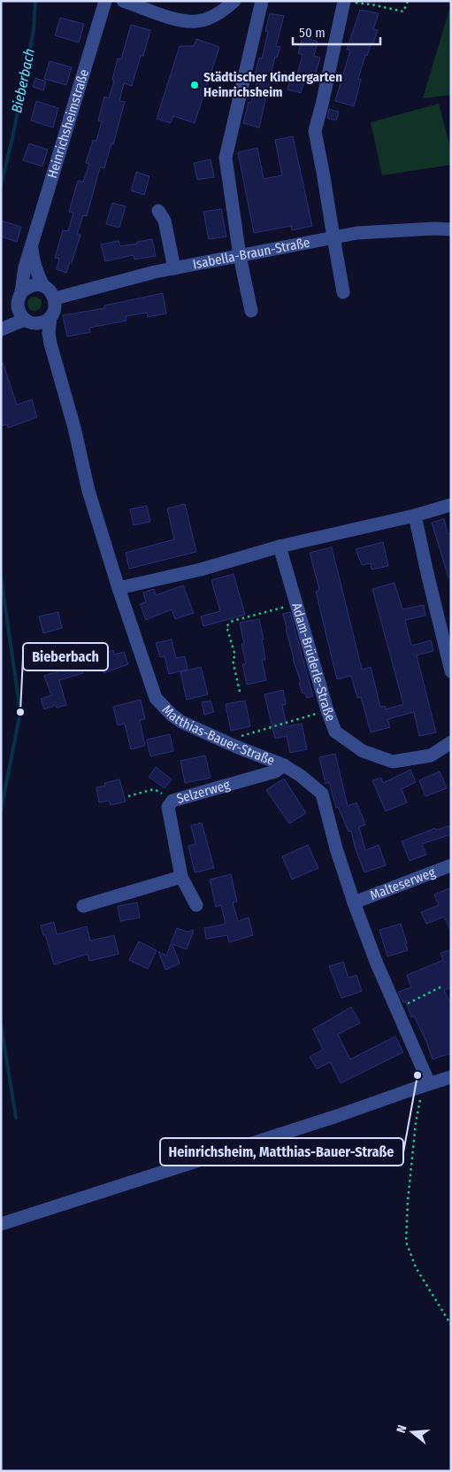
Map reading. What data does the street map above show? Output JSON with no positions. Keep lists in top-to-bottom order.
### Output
{
  "streets": {
    "street": [
      "Heinrichsheimstraße",
      "Isabella-Braun-Straße",
      "Adam-Brüderle-Straße",
      "Matthias-Bauer-Straße",
      "Selzerweg",
      "Malteserweg"
    ]
  },
  "crossings": [
    ["Heinrichsheimstraße", "Isabella-Braun-Straße"],
    ["Heinrichsheimstraße", "Matthias-Bauer-Straße"],
    ["Isabella-Braun-Straße", "Matthias-Bauer-Straße"],
    ["Matthias-Bauer-Straße", "Selzerweg"],
    ["Matthias-Bauer-Straße", "Malteserweg"]
  ],
  "water": ["Bieberbach"],
  "places": ["Städtischer Kindergarten Heinrichsheim", "Bieberbach", "Heinrichsheim, Matthias-Bauer-Straße"],
  "scale_bar": "50 m",
  "north": "left"
}
